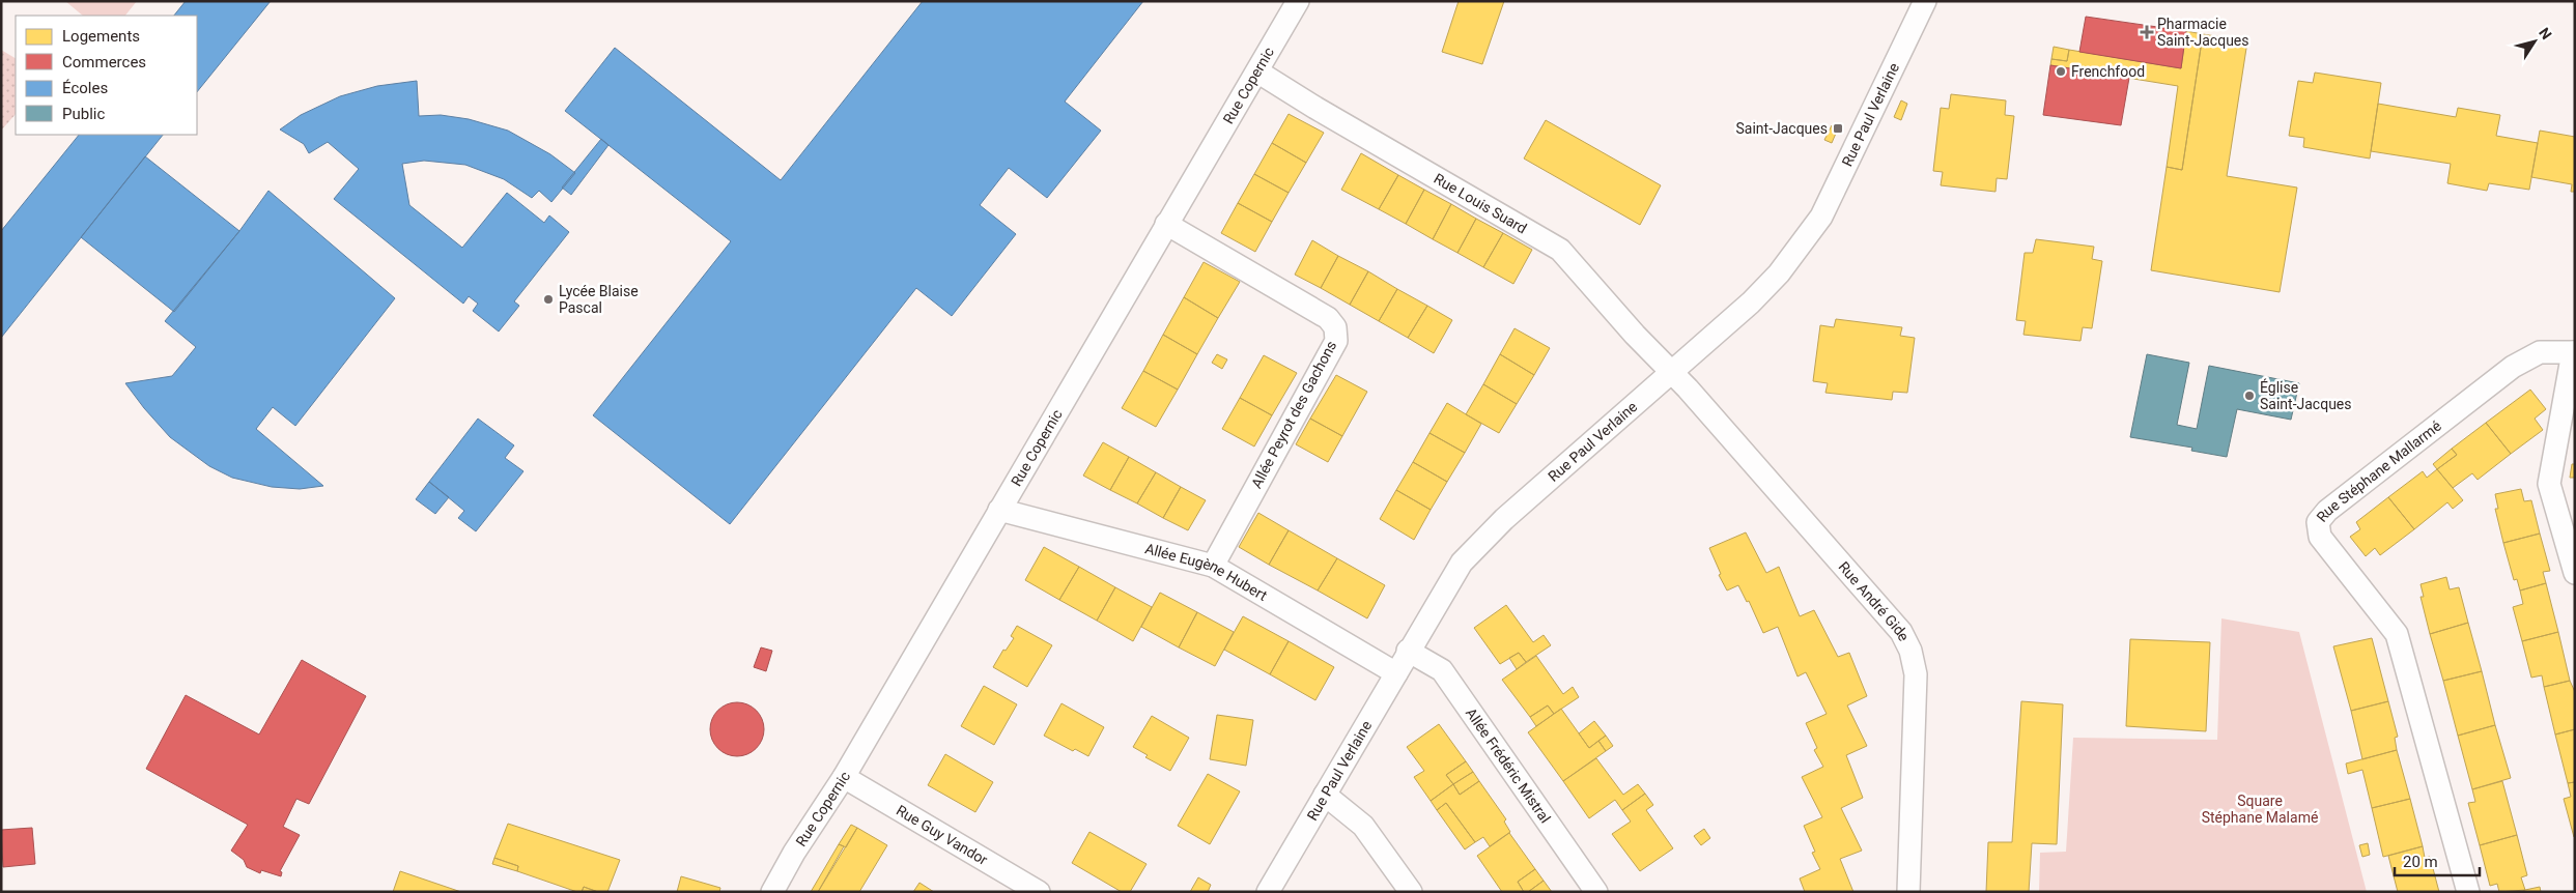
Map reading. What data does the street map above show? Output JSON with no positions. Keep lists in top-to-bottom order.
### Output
{
  "streets": {
    "street": [
      "Rue Copernic",
      "Rue Paul Verlaine",
      "Rue Louis Suard",
      "Allée Peyrot des Gachons",
      "Rue Stéphane Mallarmé",
      "Allée Eugène Hubert",
      "Rue André Gide",
      "Allée Frédéric Mistral",
      "Rue Guy Vandor"
    ]
  },
  "crossings": [
    ["Rue Copernic", "Rue Louis Suard"],
    ["Rue Copernic", "Allée Peyrot des Gachons"],
    ["Rue Copernic", "Allée Eugène Hubert"],
    ["Rue Copernic", "Rue Guy Vandor"],
    ["Rue Paul Verlaine", "Rue Louis Suard"],
    ["Rue Paul Verlaine", "Allée Eugène Hubert"],
    ["Rue Paul Verlaine", "Rue André Gide"],
    ["Rue Paul Verlaine", "Allée Frédéric Mistral"],
    ["Rue Louis Suard", "Rue André Gide"],
    ["Allée Peyrot des Gachons", "Allée Eugène Hubert"]
  ],
  "parks": ["Square Stéphane Malamé"],
  "places": {
    "health": ["Pharmacie Saint-Jacques"],
    "other": ["Frenchfood", "Lycée Blaise Pascal", "Église Saint-Jacques"],
    "transit": ["Saint-Jacques"]
  },
  "legend": [
    "Logements",
    "Commerces",
    "Écoles",
    "Public"
  ],
  "scale_bar": "20 m",
  "north": "top right"
}
